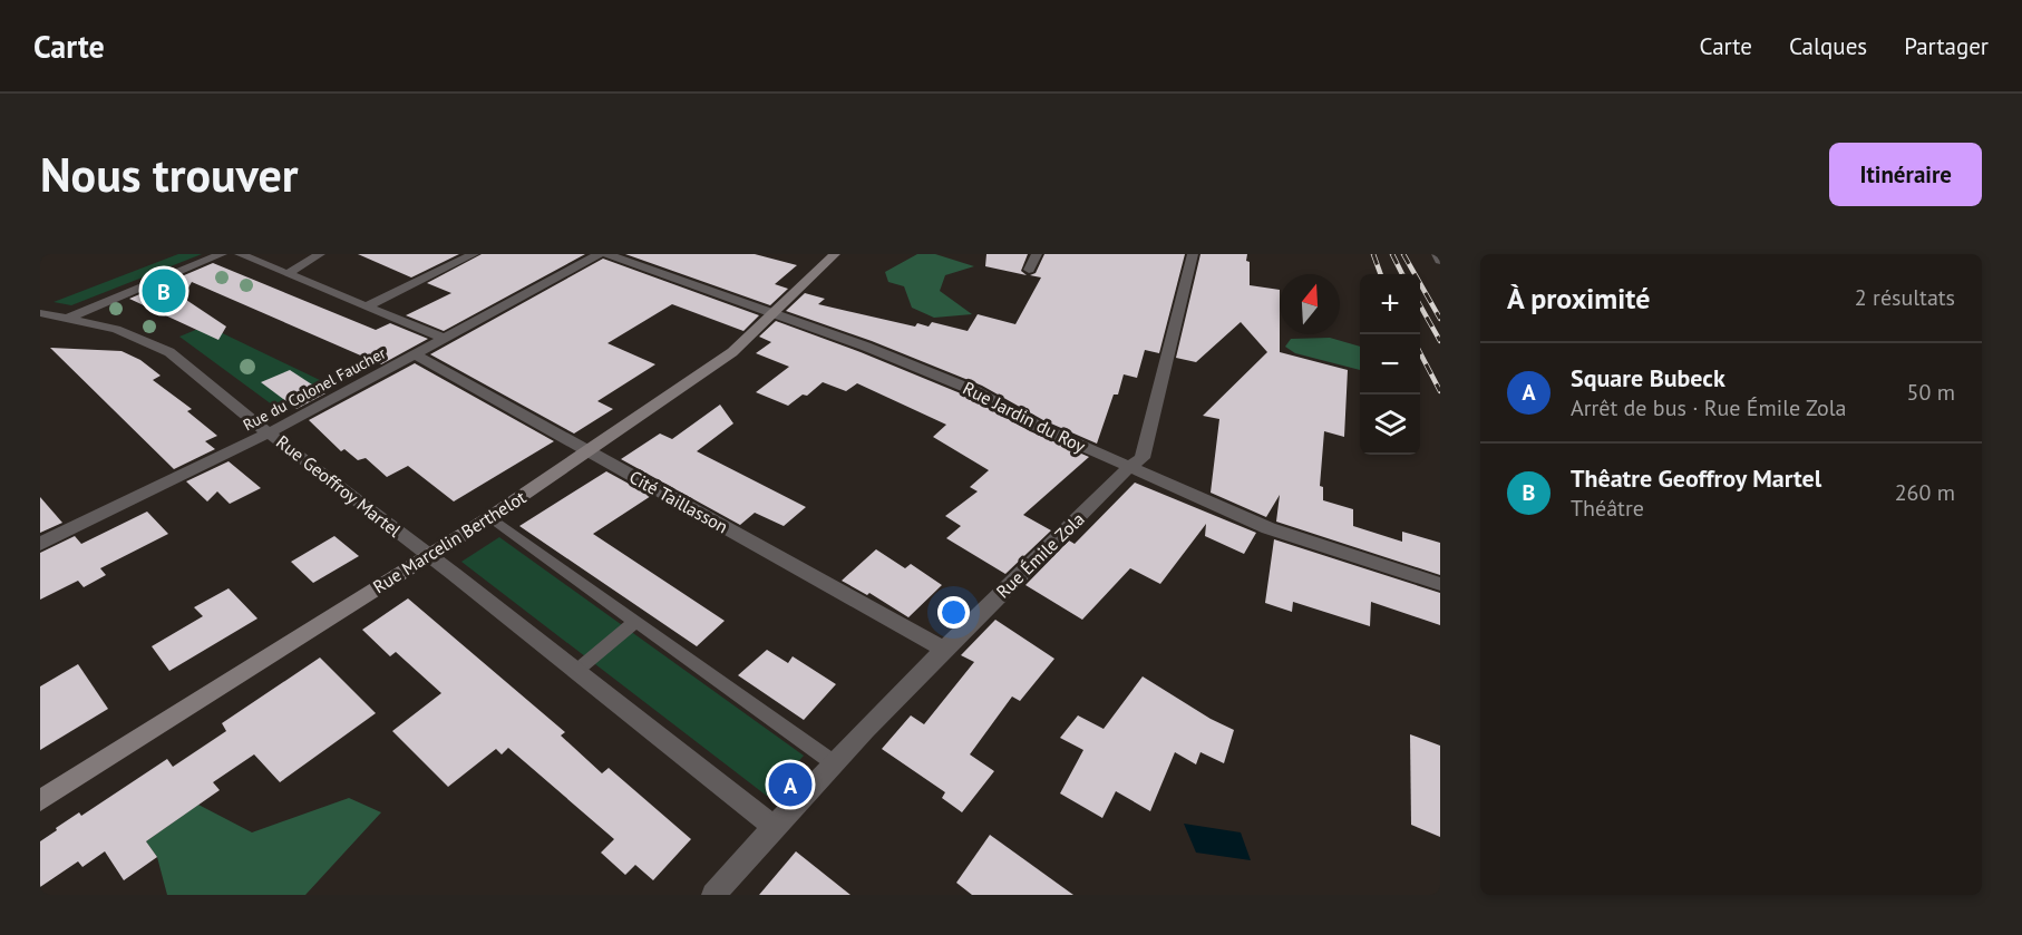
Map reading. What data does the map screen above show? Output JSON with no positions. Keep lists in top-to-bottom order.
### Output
{
  "streets": {
    "main road": ["Rue Marcelin Berthelot"],
    "street": [
      "Rue du Colonel Faucher",
      "Rue Jardin du Roy",
      "Rue Geoffroy Martel",
      "Cité Taillasson",
      "Rue Émile Zola"
    ]
  },
  "crossings": [
    ["Rue du Colonel Faucher", "Rue Geoffroy Martel"],
    ["Rue du Colonel Faucher", "Cité Taillasson"],
    ["Rue Jardin du Roy", "Rue Marcelin Berthelot"],
    ["Rue Jardin du Roy", "Rue Émile Zola"],
    ["Rue Geoffroy Martel", "Rue Marcelin Berthelot"],
    ["Rue Geoffroy Martel", "Rue Émile Zola"],
    ["Cité Taillasson", "Rue Marcelin Berthelot"],
    ["Cité Taillasson", "Rue Émile Zola"]
  ],
  "north": "top",
  "page": {
    "header": "Carte",
    "nav": ["Carte", "Calques", "Partager"],
    "buttons": "Itinéraire",
    "title": "Nous trouver",
    "heading": ["À proximité", "2 résultats"],
    "pins": ["B", "A"],
    "map_buttons": ["+", "−"],
    "list": [
      {
        "mark": "A",
        "name": "Square Bubeck",
        "note": "Arrêt de bus · Rue Émile Zola",
        "value": "50 m"
      },
      {
        "mark": "B",
        "name": "Thêatre Geoffroy Martel",
        "note": "Théâtre",
        "value": "260 m"
      }
    ]
  }
}
